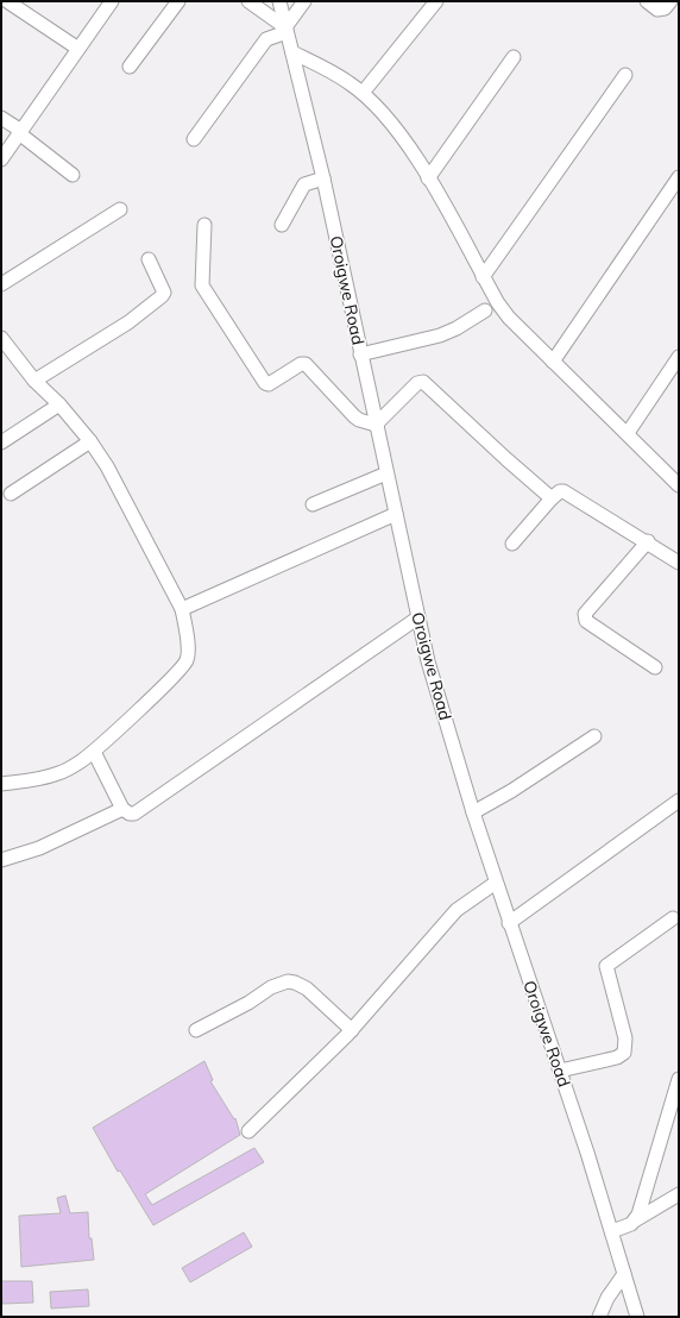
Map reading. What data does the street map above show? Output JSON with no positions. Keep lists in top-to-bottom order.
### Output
{
  "streets": {
    "street": ["Oroigwe Road"]
  }
}
